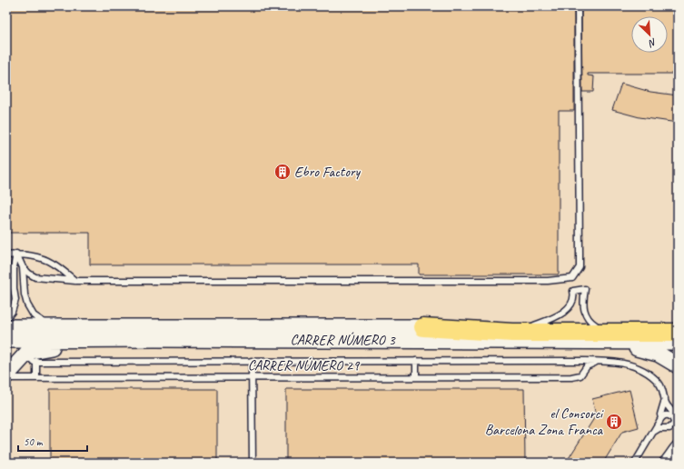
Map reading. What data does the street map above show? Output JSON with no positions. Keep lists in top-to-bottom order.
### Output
{
  "streets": {
    "main road": ["CARRER NÚMERO 3"],
    "lane": ["CARRER NÚMERO 29"]
  },
  "places": {
    "building": ["Ebro Factory", "el Consorci Barcelona Zona Franca"]
  },
  "scale_bar": "50 m",
  "north": "bottom right"
}
